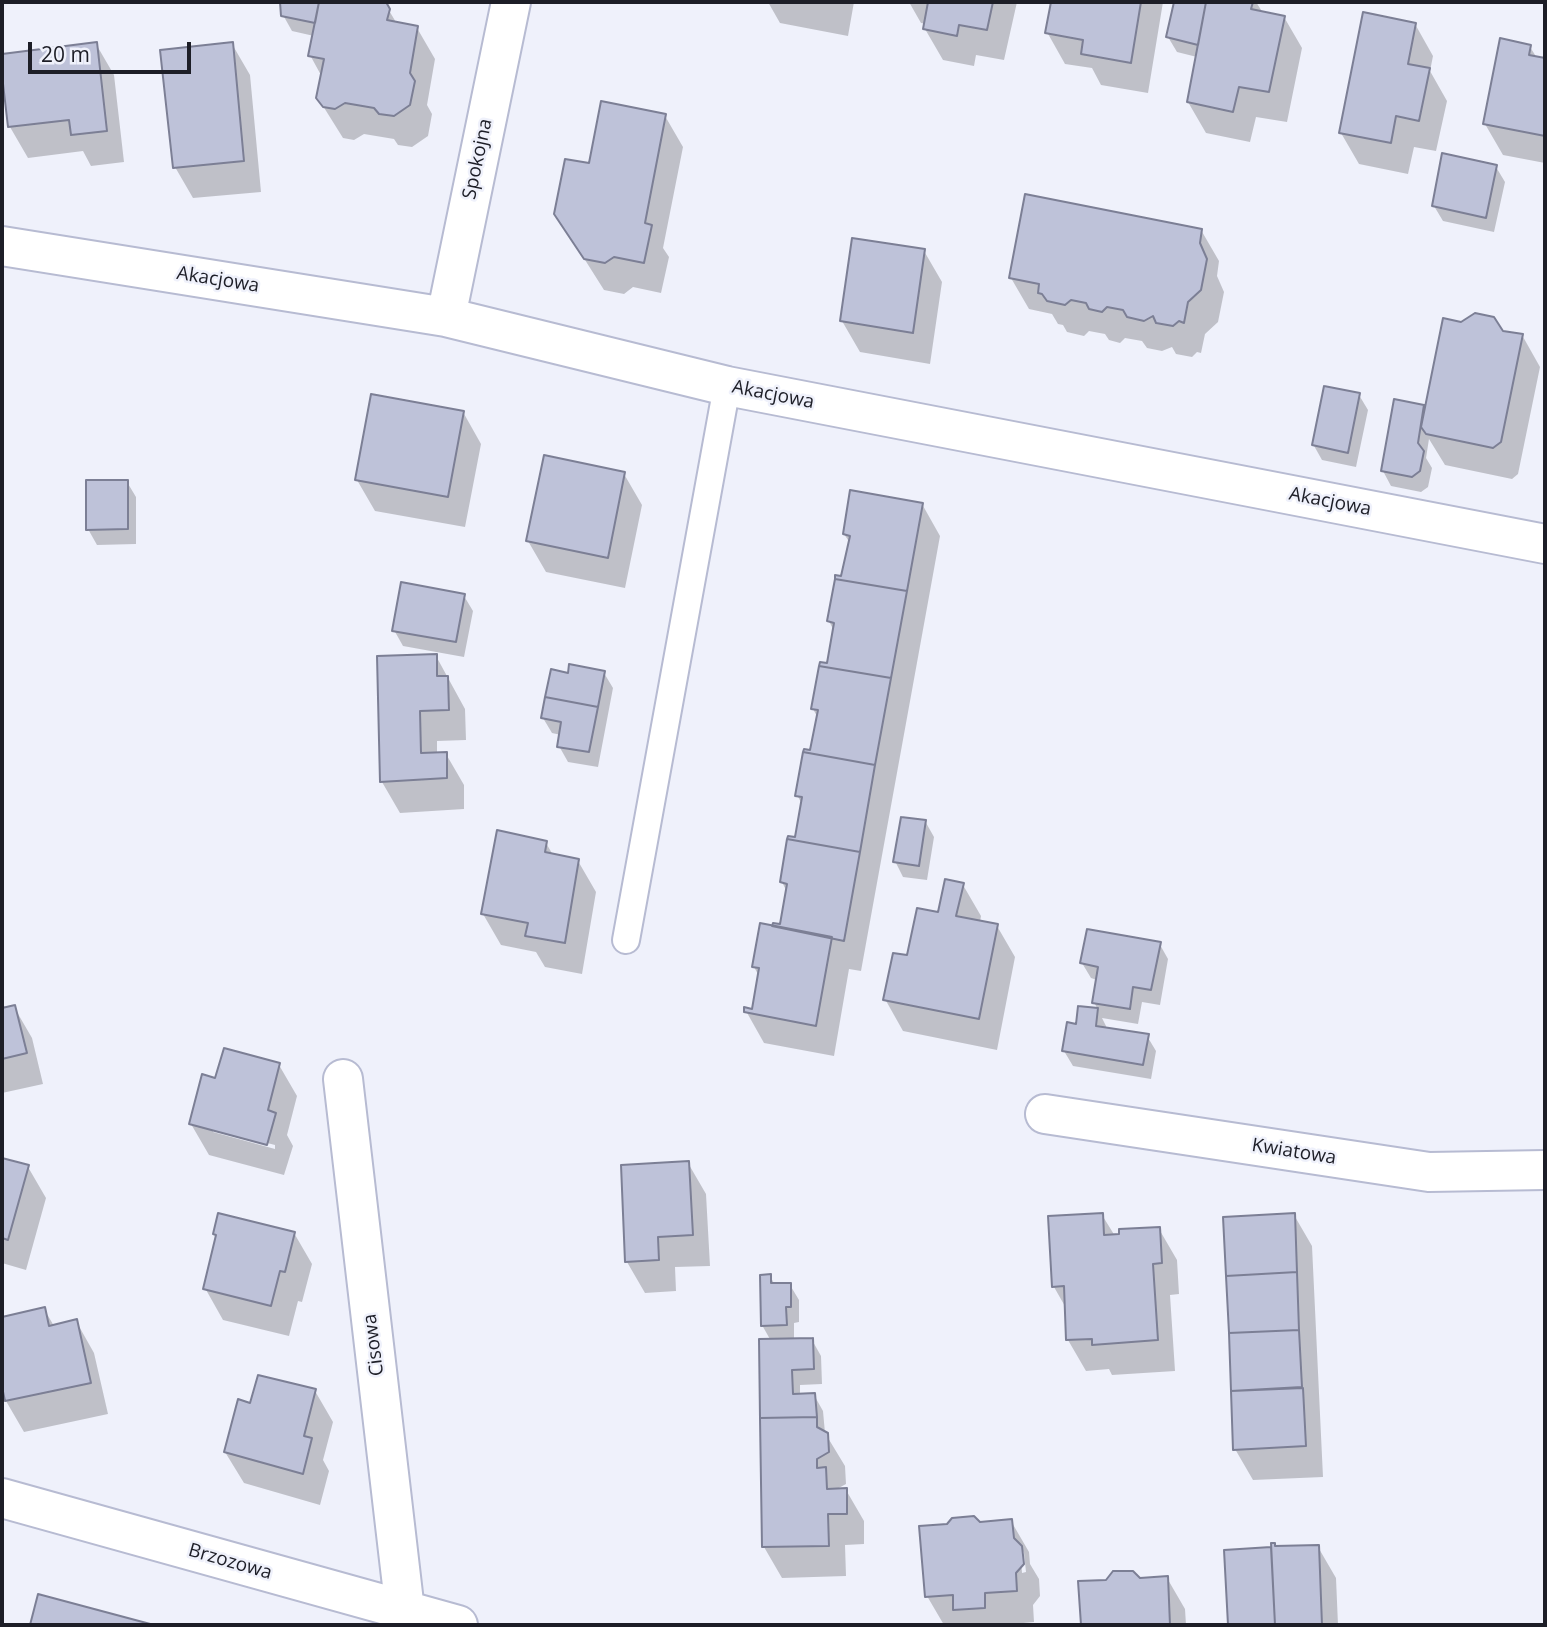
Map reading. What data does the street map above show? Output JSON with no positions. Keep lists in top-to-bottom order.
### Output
{
  "streets": {
    "street": [
      "Spokojna",
      "Akacjowa",
      "Kwiatowa",
      "Cisowa",
      "Brzozowa"
    ]
  },
  "crossings": [
    ["Spokojna", "Akacjowa"],
    ["Cisowa", "Brzozowa"]
  ],
  "scale_bar": "20 m"
}
